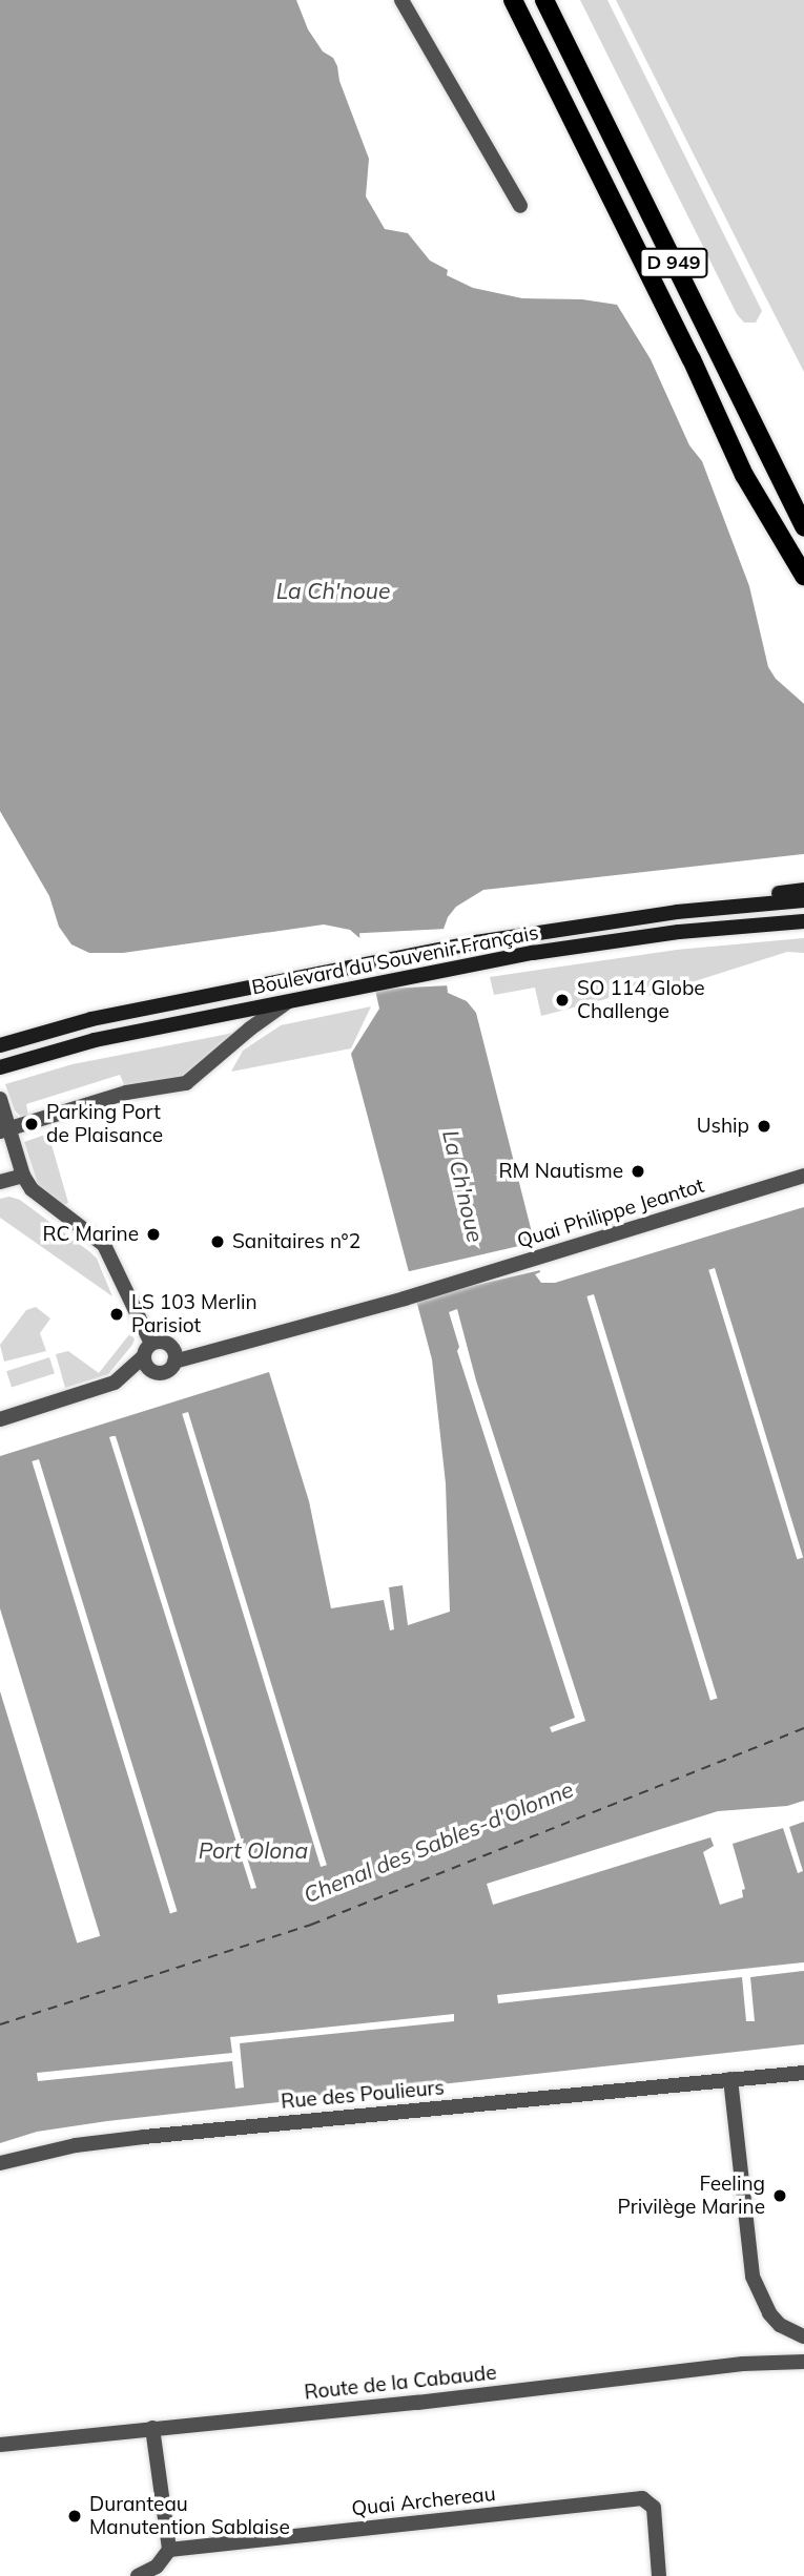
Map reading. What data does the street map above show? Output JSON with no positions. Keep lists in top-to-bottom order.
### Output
{
  "streets": {
    "main road": ["D 949", "Boulevard du Souvenir Français"],
    "street": [
      "Quai Philippe Jeantot",
      "Rue des Poulieurs",
      "Route de la Cabaude",
      "Quai Archereau"
    ]
  },
  "water": ["La Ch'noue", "Chenal des Sables-d'Olonne", "Port Olona"],
  "places": [
    "SO 114 Globe Challenge",
    "Parking Port de Plaisance",
    "Uship",
    "RM Nautisme",
    "RC Marine",
    "Sanitaires n°2",
    "LS 103 Merlin Parisiot",
    "Feeling Privilège Marine",
    "Duranteau Manutention Sablaise"
  ]
}
